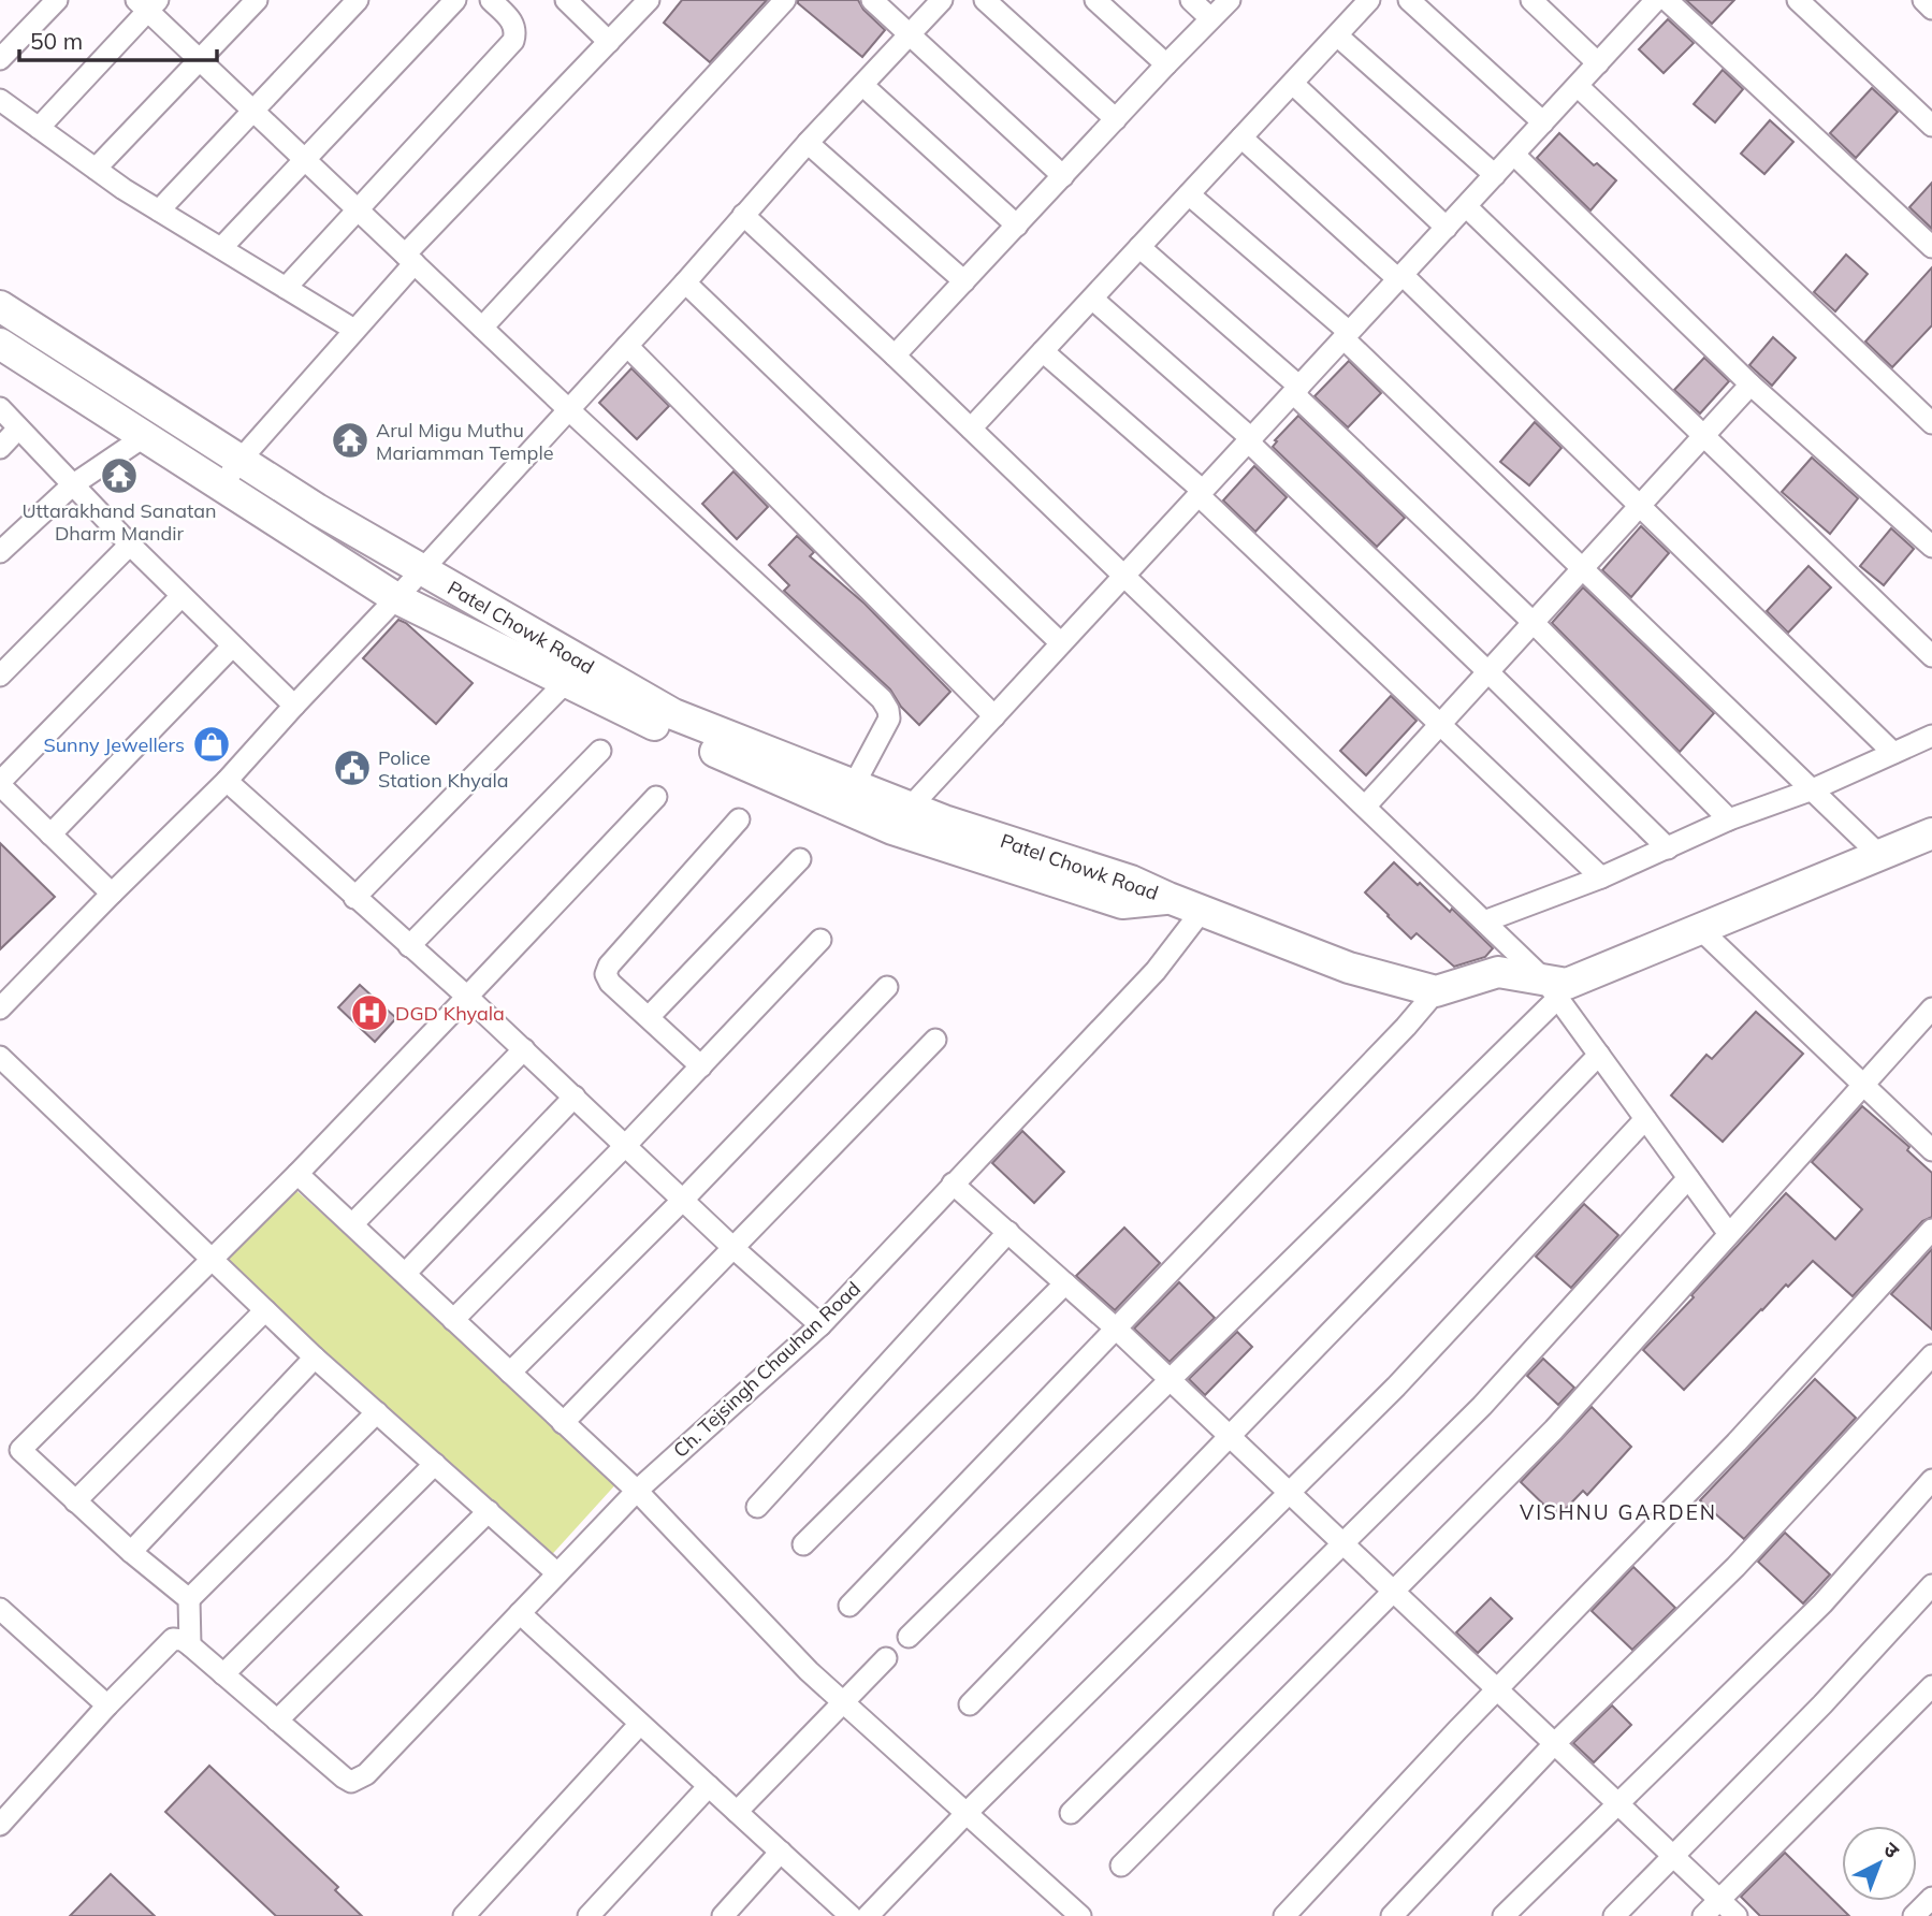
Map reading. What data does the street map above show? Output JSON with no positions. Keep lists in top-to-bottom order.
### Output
{
  "streets": {
    "street": ["Patel Chowk Road", "Ch. Tejsingh Chauhan Road"]
  },
  "districts": ["VISHNU GARDEN"],
  "places": {
    "temple": ["Arul Migu Muthu Mariamman Temple", "Uttarakhand Sanatan Dharm Mandir"],
    "shop": ["Sunny Jewellers"],
    "public building": ["Police Station Khyala"],
    "hospital": ["DGD Khyala"]
  },
  "scale_bar": "50 m",
  "north": "top right"
}
